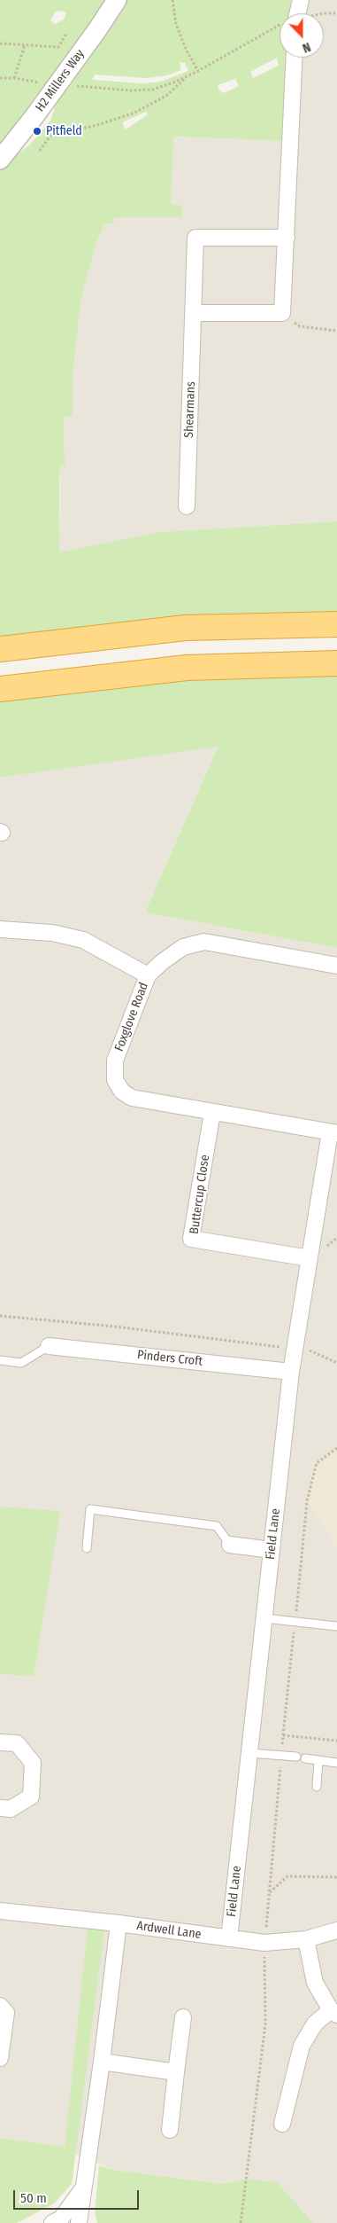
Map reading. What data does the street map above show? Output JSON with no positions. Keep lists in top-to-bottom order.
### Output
{
  "streets": {
    "street": [
      "H2 Millers Way",
      "Shearmans",
      "Foxglove Road",
      "Buttercup Close",
      "Pinders Croft",
      "Field Lane",
      "Ardwell Lane"
    ]
  },
  "crossings": [
    ["Foxglove Road", "Buttercup Close"],
    ["Foxglove Road", "Field Lane"],
    ["Buttercup Close", "Field Lane"],
    ["Pinders Croft", "Field Lane"],
    ["Field Lane", "Ardwell Lane"]
  ],
  "places": ["Pitfield"],
  "scale_bar": "50 m",
  "north": "bottom"
}
